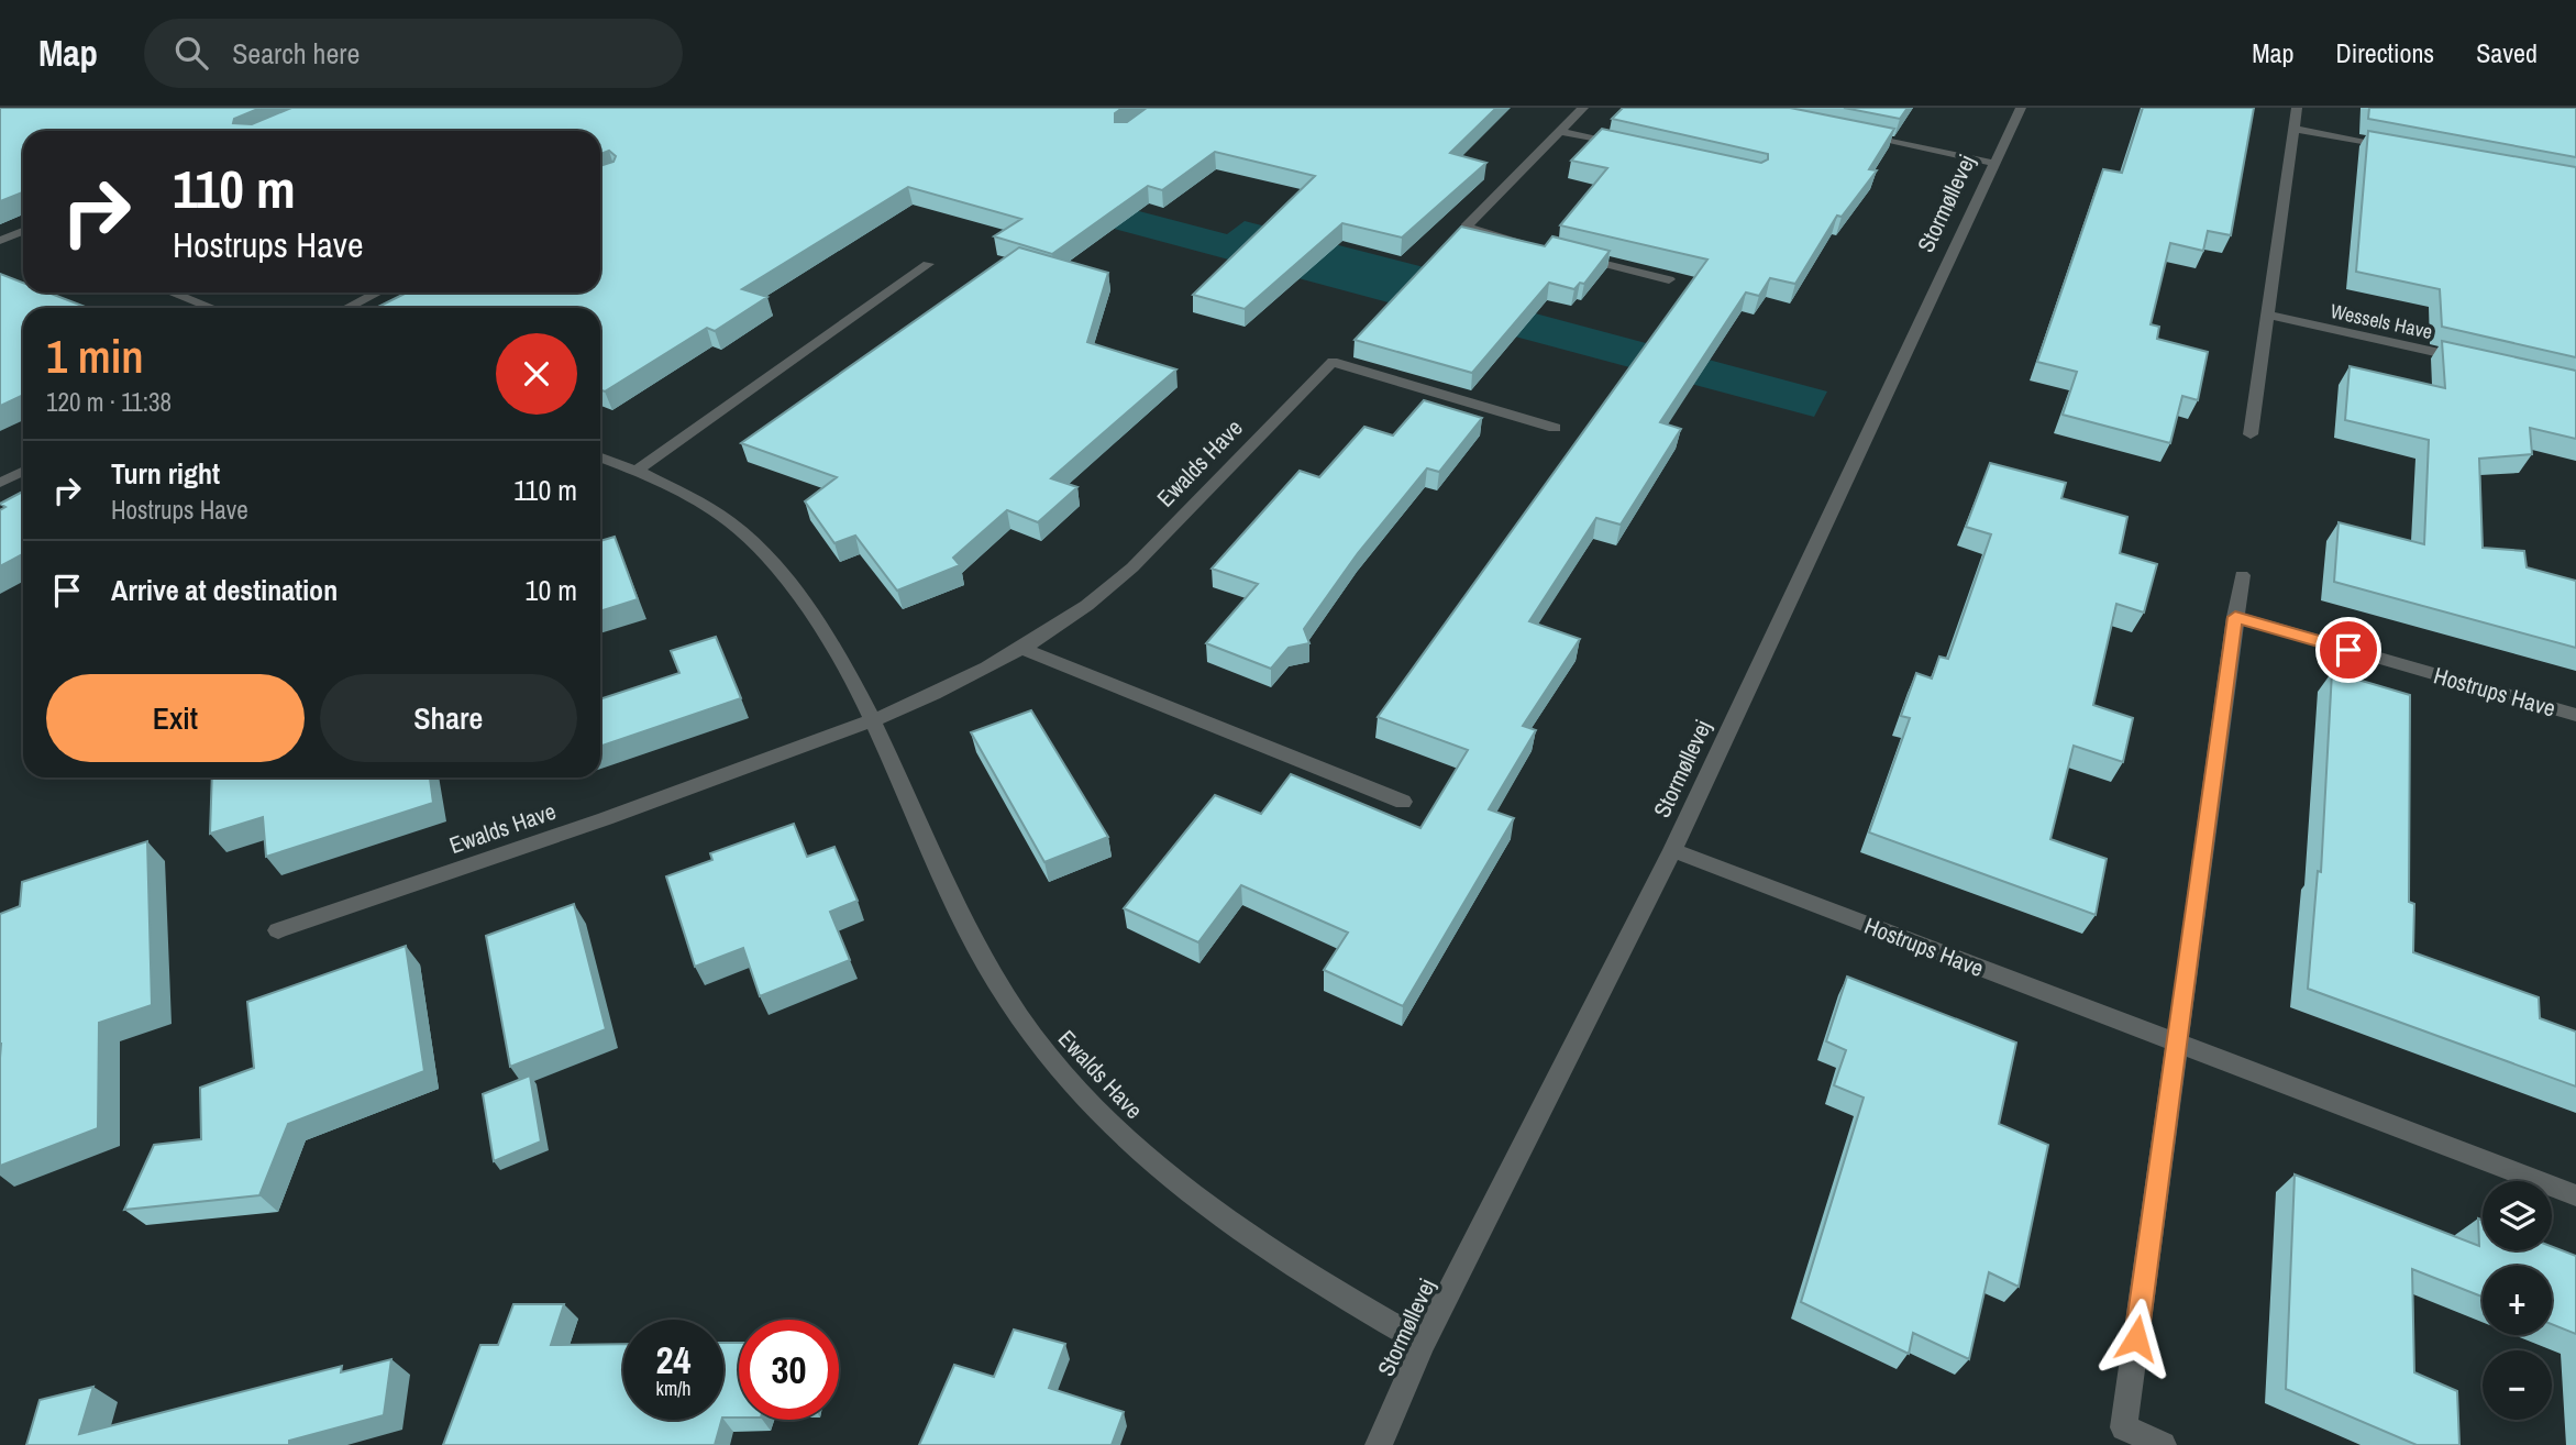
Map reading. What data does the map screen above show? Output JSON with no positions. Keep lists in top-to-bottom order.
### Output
{
  "streets": {
    "street": [
      "Stormøllevej",
      "Wessels Have",
      "Ewalds Have",
      "Hostrups Have"
    ]
  },
  "crossings": [
    ["Stormøllevej", "Ewalds Have"],
    ["Stormøllevej", "Hostrups Have"]
  ],
  "page": {
    "header": "Map",
    "search": "Search here",
    "nav": ["Map", "Directions", "Saved"],
    "turn": ["110 m", "Hostrups Have"],
    "heading": ["1 min", "120 m · 11:38"],
    "list": [
      {
        "name": "Turn right",
        "note": "Hostrups Have",
        "value": "110 m"
      },
      {
        "name": "Arrive at destination",
        "value": "10 m"
      }
    ],
    "buttons": ["Exit", "Share"],
    "map_buttons": ["+", "−"],
    "speed": "24 km/h",
    "limit": "30"
  }
}
